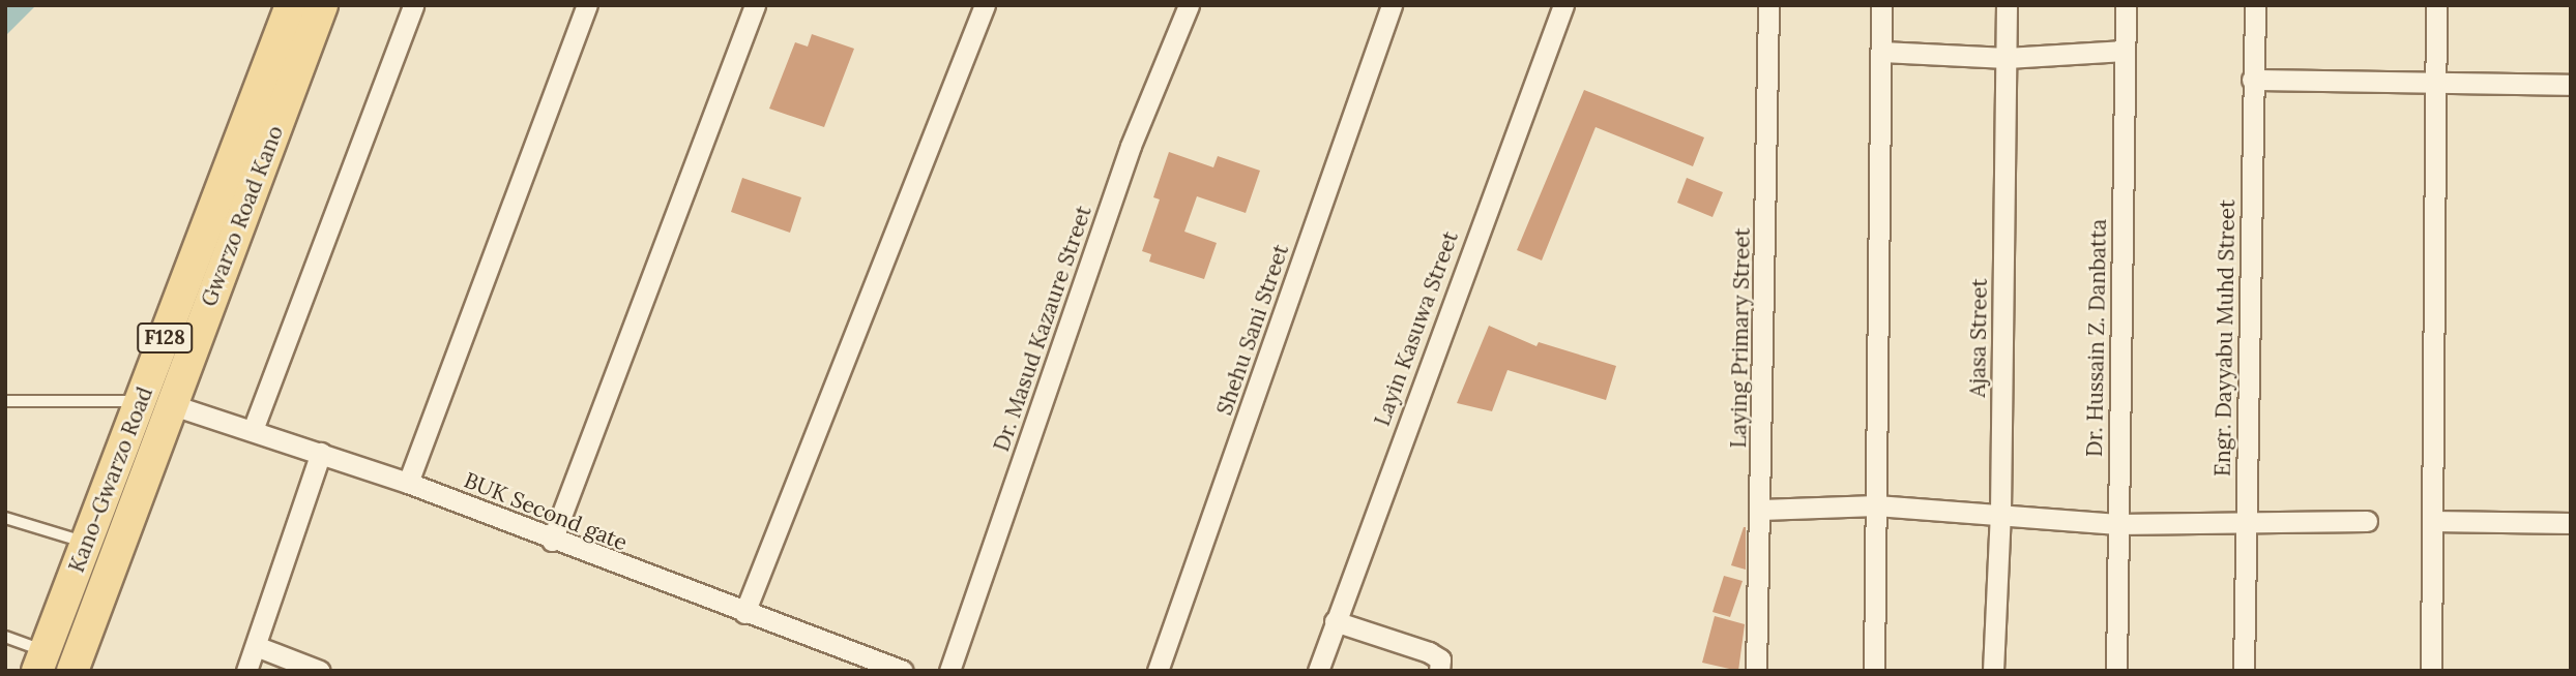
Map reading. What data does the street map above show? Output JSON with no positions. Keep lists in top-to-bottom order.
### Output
{
  "streets": {
    "main road": ["Gwarzo Road Kano", "F128", "Kano-Gwarzo Road"],
    "street": [
      "Dr. Masud Kazaure Street",
      "Layin Kasuwa Street",
      "Shehu Sani Street",
      "Laying Primary Street",
      "Ajasa Street",
      "Dr. Hussain Z. Danbatta",
      "Engr. Dayyabu Muhd Street",
      "BUK Second gate"
    ]
  },
  "crossings": [
    ["Gwarzo Road Kano", "Kano-Gwarzo Road"],
    ["Gwarzo Road Kano", "BUK Second gate"],
    ["Kano-Gwarzo Road", "BUK Second gate"]
  ]
}
